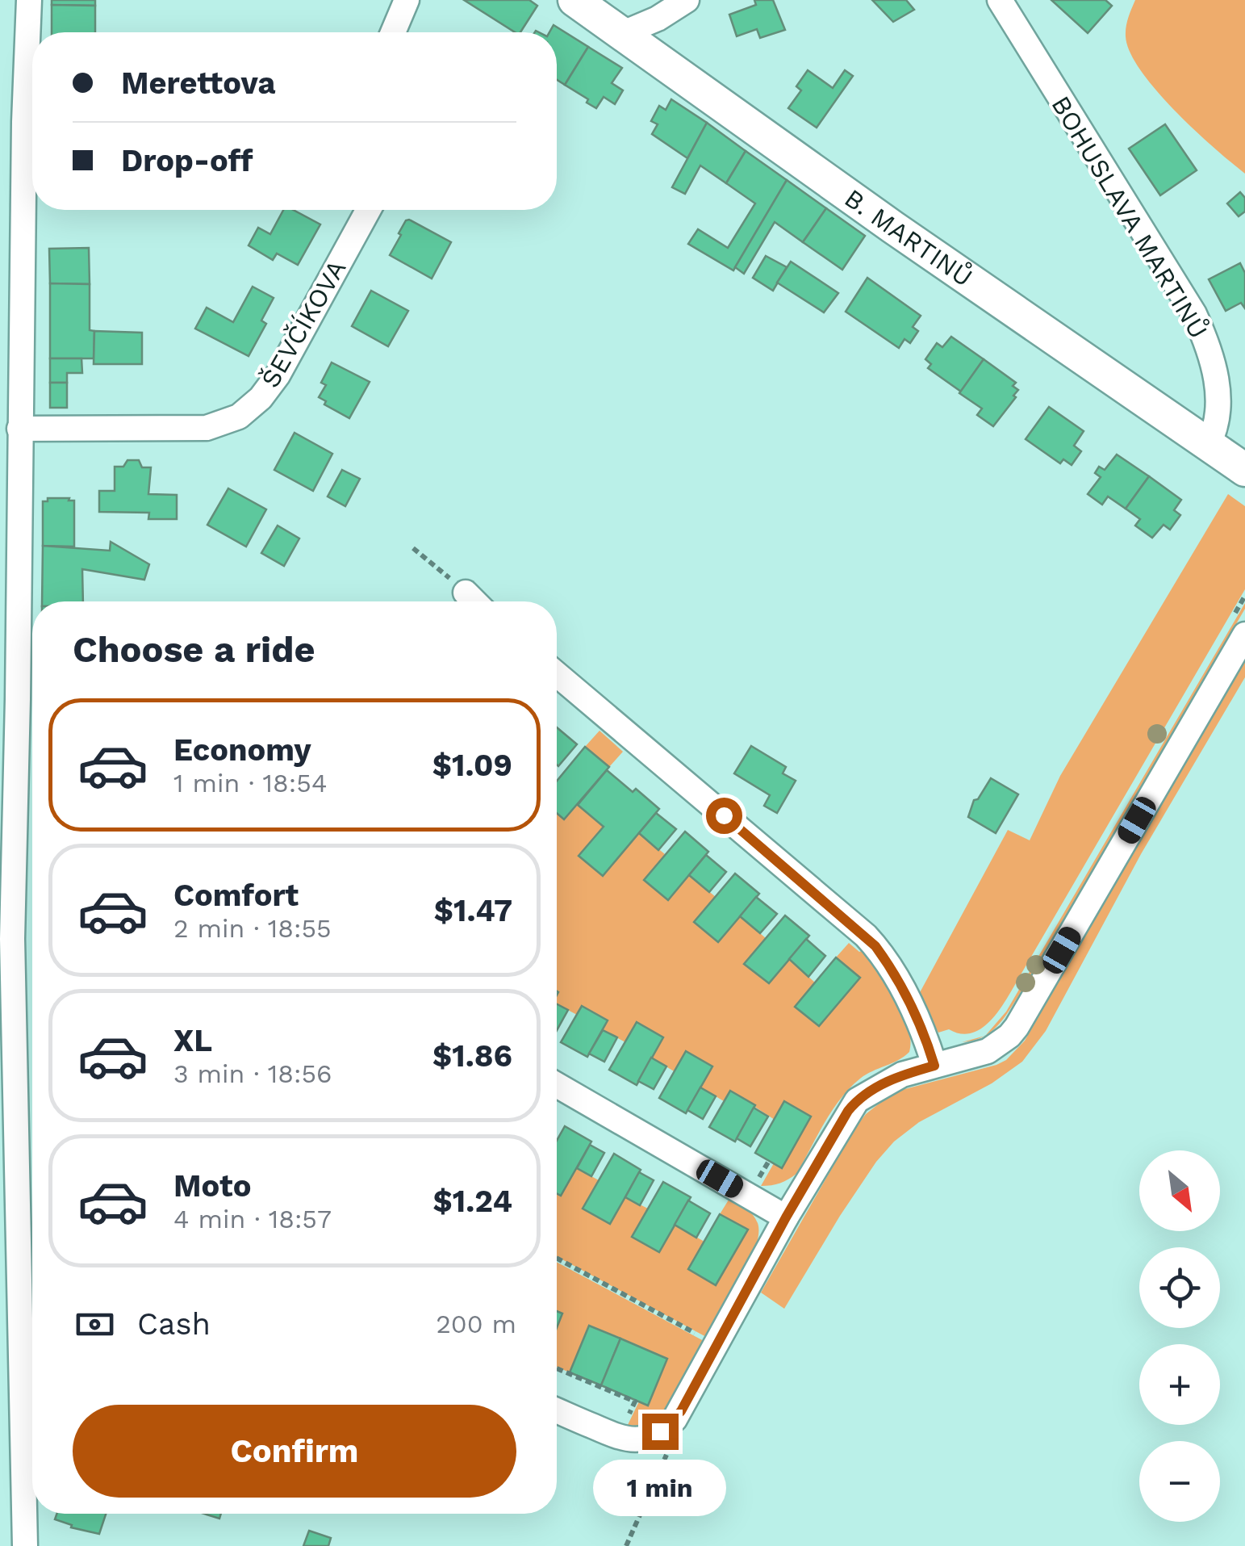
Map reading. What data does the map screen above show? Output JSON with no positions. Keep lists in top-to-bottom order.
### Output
{
  "streets": {
    "street": ["BOHUSLAVA MARTINŮ", "B. MARTINŮ", "ŠEVČÍKOVA"]
  },
  "crossings": [
    ["BOHUSLAVA MARTINŮ", "B. MARTINŮ"]
  ],
  "north": "bottom right",
  "page": {
    "banner": ["Merettova", "Drop-off"],
    "heading": "Choose a ride",
    "list": [
      {
        "name": "Economy",
        "note": "1 min · 18:54",
        "value": "$1.09"
      },
      {
        "name": "Comfort",
        "note": "2 min · 18:55",
        "value": "$1.47"
      },
      {
        "name": "XL",
        "note": "3 min · 18:56",
        "value": "$1.86"
      },
      {
        "name": "Moto",
        "note": "4 min · 18:57",
        "value": "$1.24"
      }
    ],
    "map_buttons": ["+", "−"],
    "pay": ["Cash", "200 m"],
    "buttons": "Confirm",
    "bubble": "1 min"
  }
}
